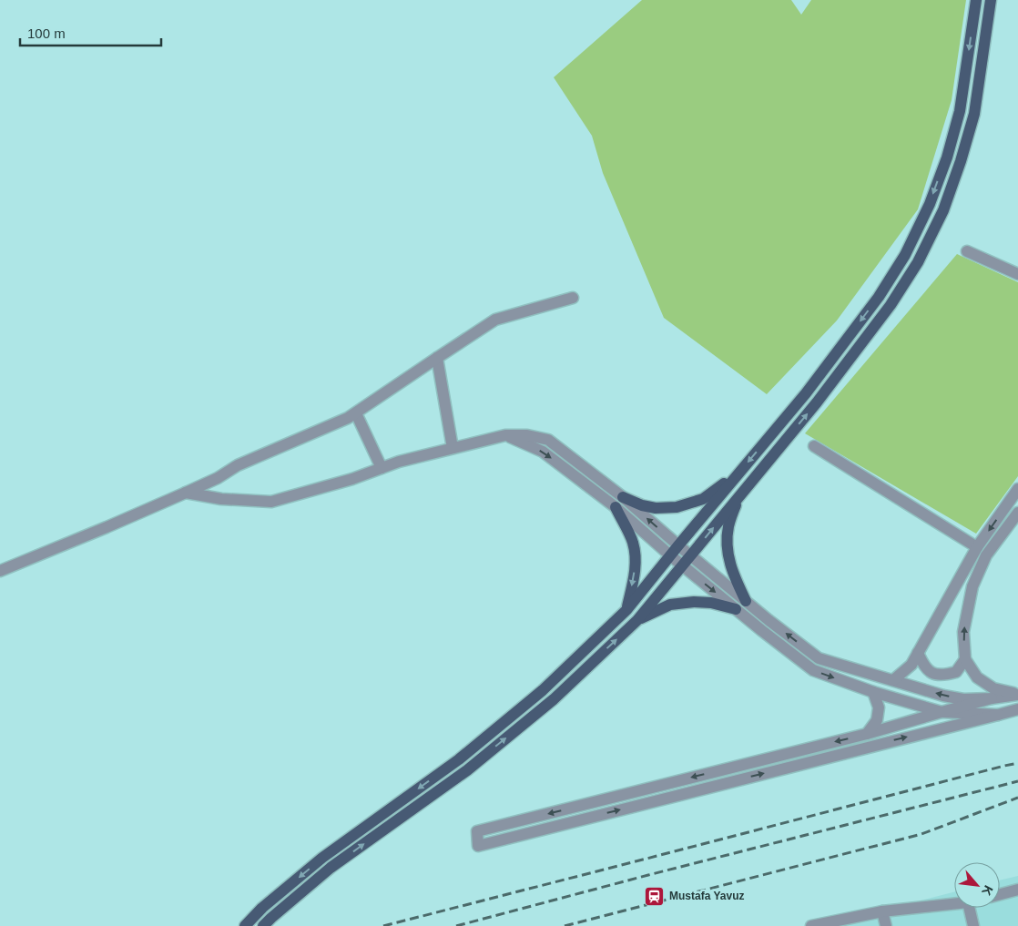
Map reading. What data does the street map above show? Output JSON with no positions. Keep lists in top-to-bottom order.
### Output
{
  "places": {
    "station": ["Mustafa Yavuz"]
  },
  "scale_bar": "100 m",
  "north": "bottom right"
}
